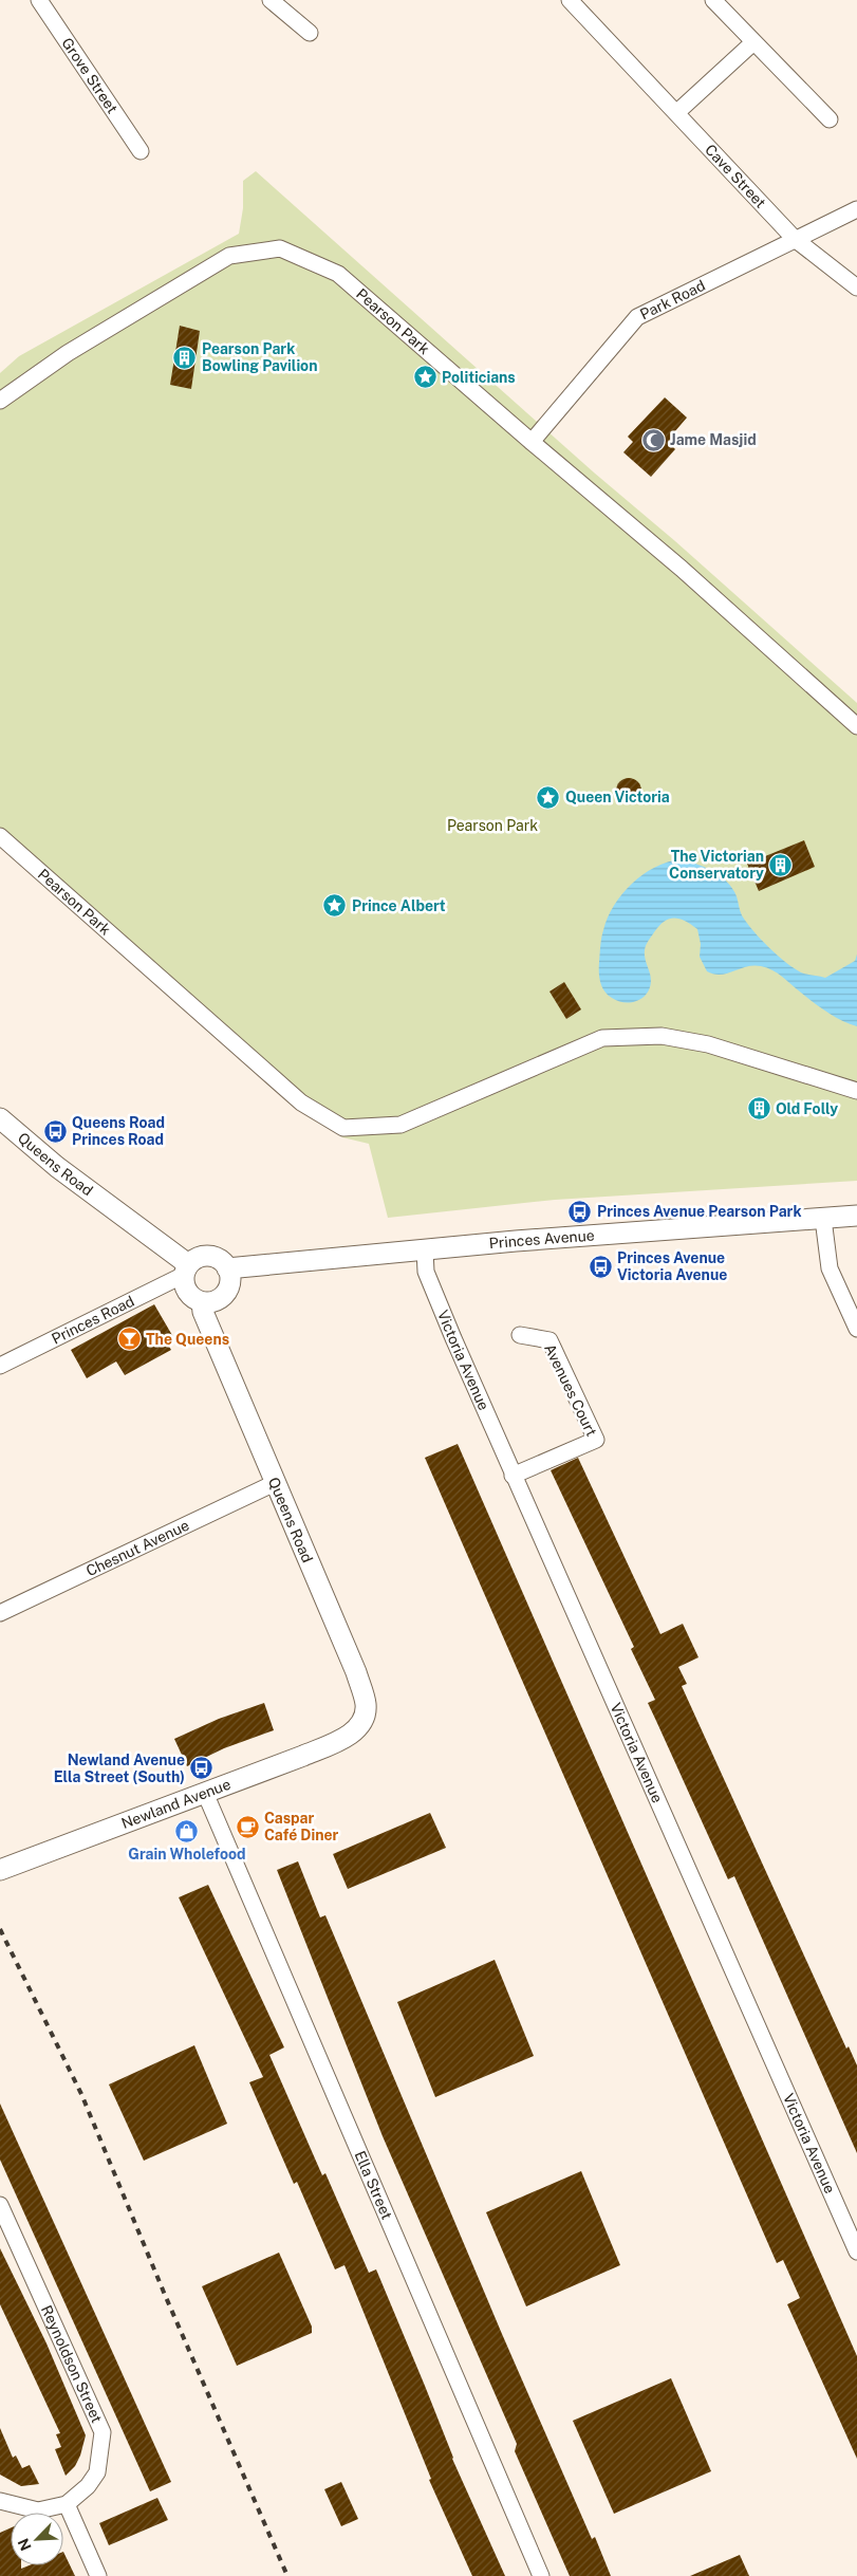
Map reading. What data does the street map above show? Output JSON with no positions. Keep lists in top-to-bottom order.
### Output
{
  "streets": {
    "street": [
      "Grove Street",
      "Cave Street",
      "Park Road",
      "Pearson Park",
      "Queens Road",
      "Princes Avenue",
      "Princes Road",
      "Victoria Avenue",
      "Avenues Court",
      "Chesnut Avenue",
      "Newland Avenue",
      "Ella Street",
      "Reynoldson Street"
    ]
  },
  "crossings": [
    ["Cave Street", "Park Road"],
    ["Park Road", "Pearson Park"],
    ["Queens Road", "Princes Avenue"],
    ["Queens Road", "Princes Road"],
    ["Queens Road", "Chesnut Avenue"],
    ["Queens Road", "Newland Avenue"],
    ["Princes Avenue", "Princes Road"],
    ["Princes Avenue", "Victoria Avenue"],
    ["Victoria Avenue", "Avenues Court"],
    ["Newland Avenue", "Ella Street"]
  ],
  "parks": ["Pearson Park"],
  "places": {
    "building": ["Pearson Park Bowling Pavilion", "The Victorian Conservatory", "Old Folly"],
    "place": ["Politicians", "Queen Victoria", "Prince Albert"],
    "mosque": ["Jame Masjid"],
    "bus stop": [
      "Queens Road Princes Road",
      "Princes Avenue Pearson Park",
      "Princes Avenue Victoria Avenue",
      "Newland Avenue Ella Street (South)"
    ],
    "bar": ["The Queens"],
    "cafe": ["Caspar Café Diner"],
    "shop": ["Grain Wholefood"]
  },
  "north": "bottom left"
}
